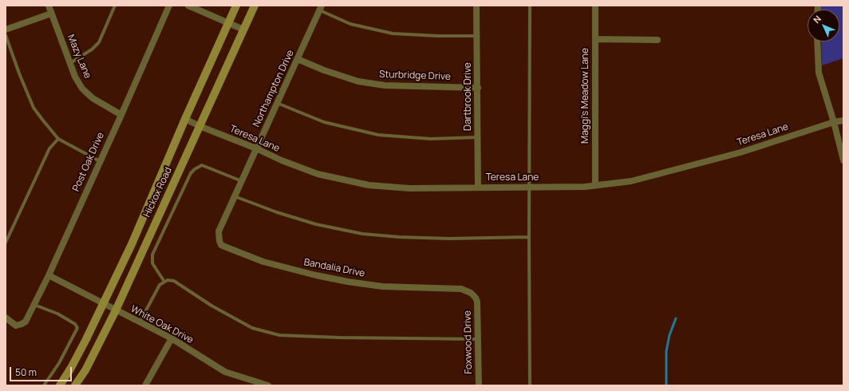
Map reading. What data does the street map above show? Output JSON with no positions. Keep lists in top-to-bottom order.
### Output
{
  "streets": {
    "street": [
      "Mazy Lane",
      "Sturbridge Drive",
      "Northampton Drive",
      "Maggi's Meadow Lane",
      "Dartbrook Drive",
      "Teresa Lane",
      "Post Oak Drive",
      "Hickox Road",
      "Bandalia Drive",
      "White Oak Drive",
      "Foxwood Drive"
    ]
  },
  "crossings": [
    ["Mazy Lane", "Post Oak Drive"],
    ["Sturbridge Drive", "Northampton Drive"],
    ["Sturbridge Drive", "Dartbrook Drive"],
    ["Northampton Drive", "Teresa Lane"],
    ["Northampton Drive", "Bandalia Drive"],
    ["Maggi's Meadow Lane", "Teresa Lane"],
    ["Dartbrook Drive", "Teresa Lane"],
    ["Teresa Lane", "Hickox Road"],
    ["Post Oak Drive", "White Oak Drive"],
    ["Hickox Road", "White Oak Drive"],
    ["Bandalia Drive", "Foxwood Drive"]
  ],
  "scale_bar": "50 m",
  "north": "top left"
}
